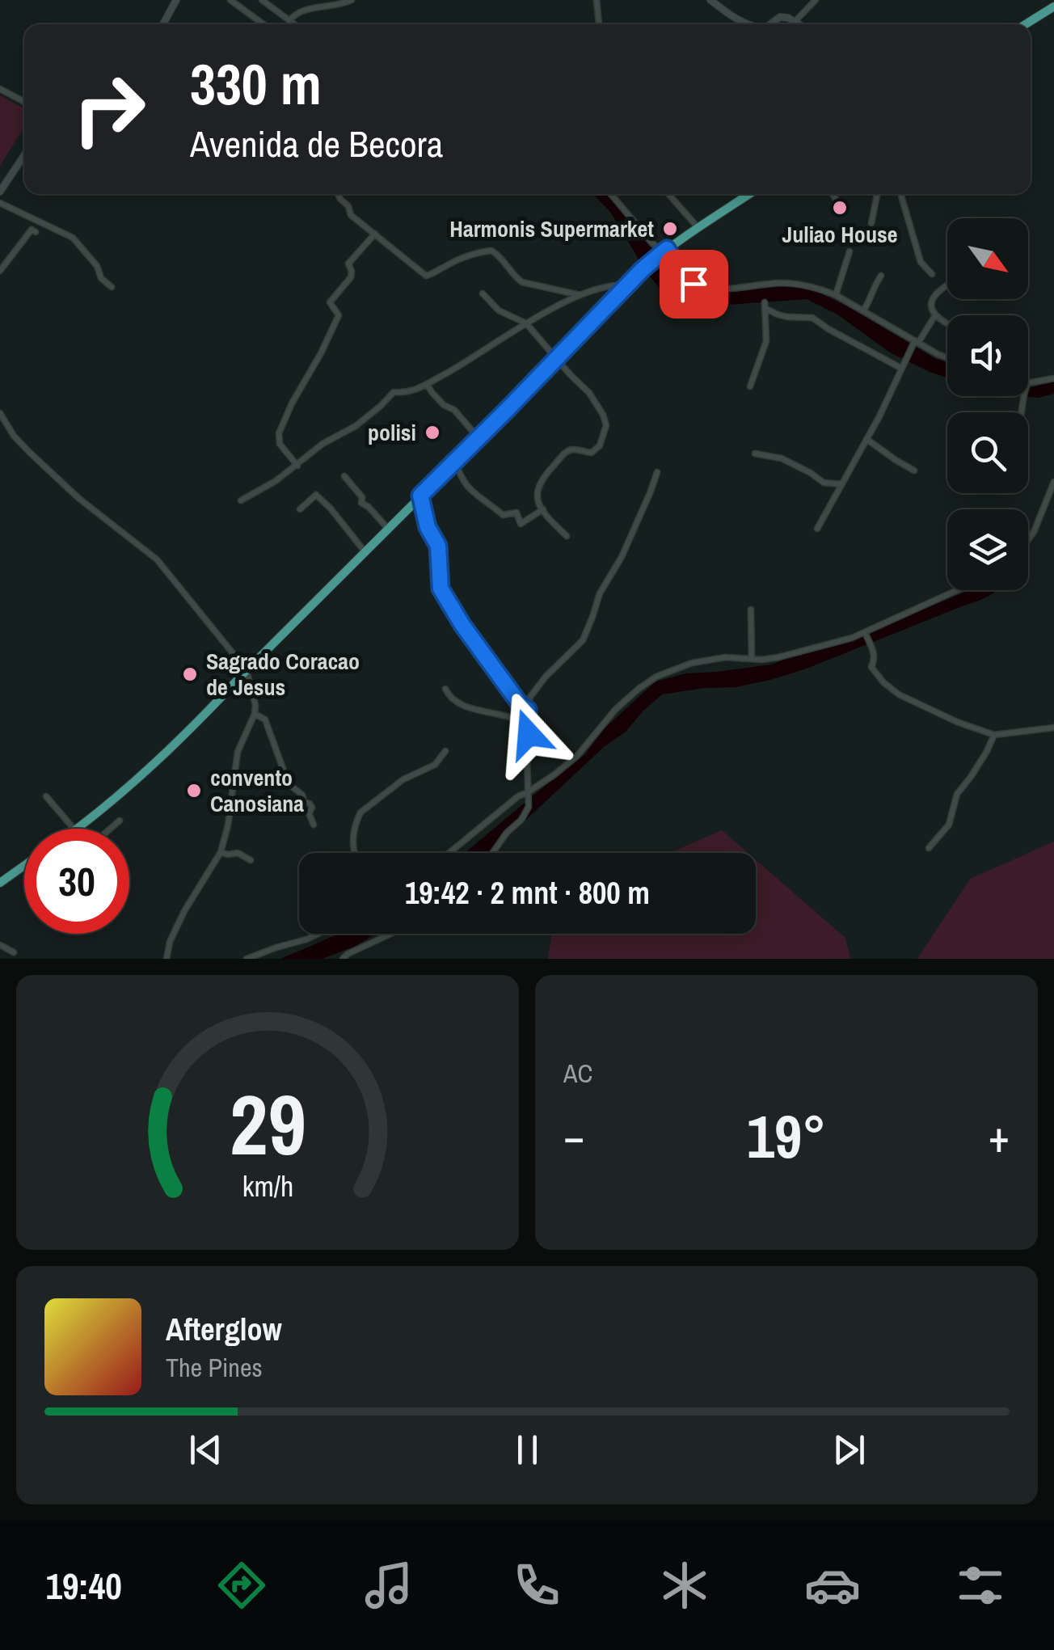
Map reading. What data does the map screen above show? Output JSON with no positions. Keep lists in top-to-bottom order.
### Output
{
  "places": [
    "Juliao House",
    "Harmonis Supermarket",
    "polisi",
    "Sagrado Coracao de Jesus",
    "convento Canosiana"
  ],
  "north": "bottom right",
  "page": {
    "turn": ["330 m", "Avenida de Becora"],
    "limit": "30",
    "trip": "19:42 · 2 mnt · 800 m",
    "tile": "AC",
    "heat": ["−", "19°", "+"],
    "song": ["Afterglow", "The Pines"],
    "tabs": "19:40",
    "gauge": ["29", "km/h"]
  }
}
